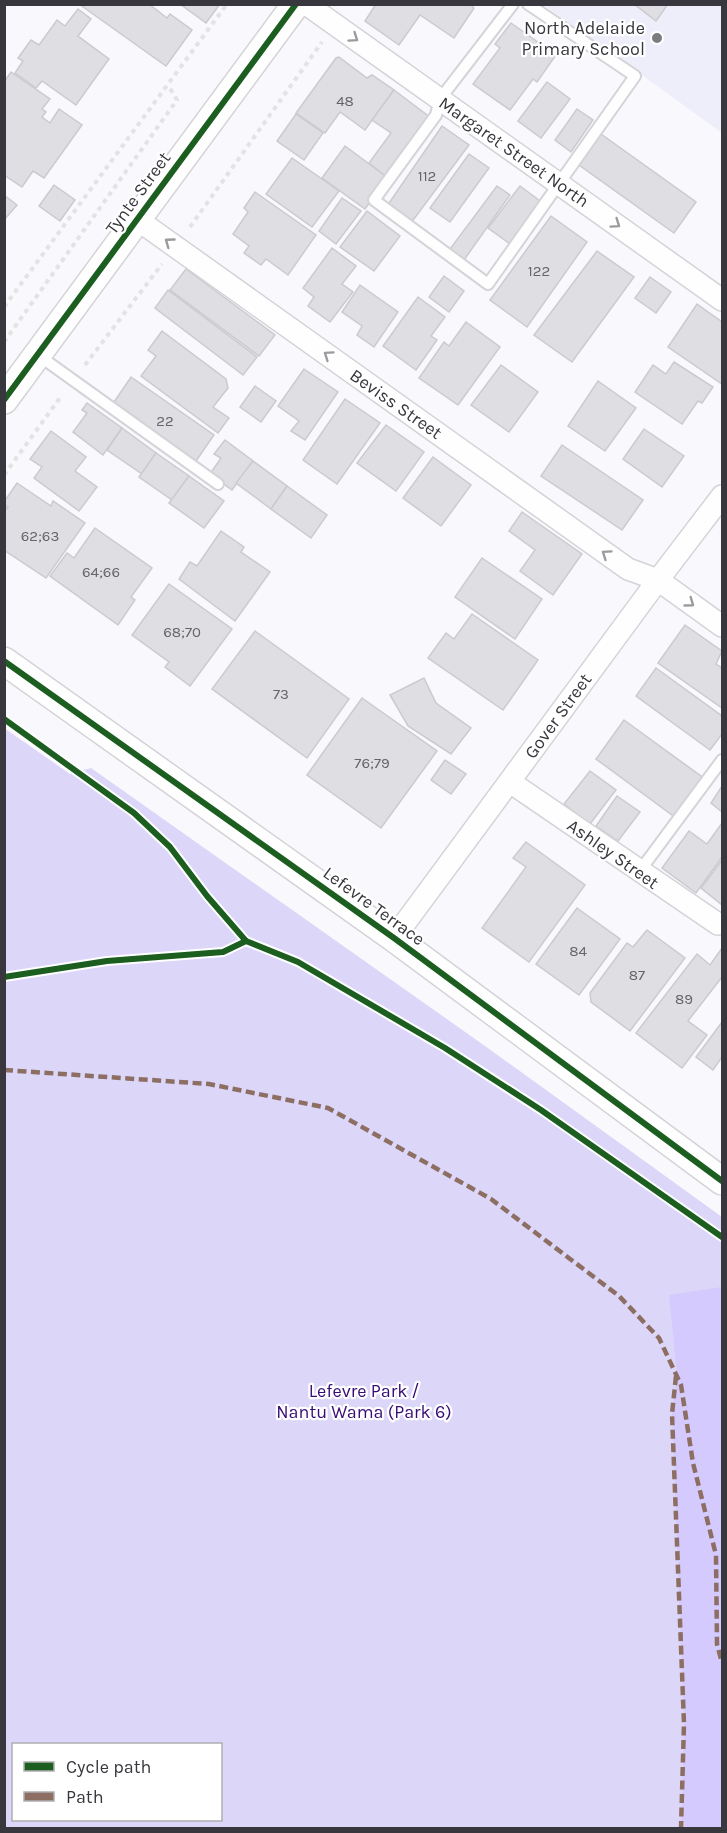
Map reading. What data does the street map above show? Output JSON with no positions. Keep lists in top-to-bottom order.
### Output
{
  "streets": {
    "street": [
      "Margaret Street North",
      "Tynte Street",
      "Beviss Street",
      "Gover Street",
      "Ashley Street",
      "Lefevre Terrace"
    ]
  },
  "crossings": [
    ["Tynte Street", "Beviss Street"],
    ["Beviss Street", "Gover Street"],
    ["Gover Street", "Ashley Street"],
    ["Gover Street", "Lefevre Terrace"]
  ],
  "one_way": ["Margaret Street North"],
  "parks": ["Lefevre Park / Nantu Wama (Park 6)"],
  "places": ["North Adelaide Primary School"],
  "house_numbers": [
    "48",
    "112",
    "122",
    "22",
    "62;63",
    "64;66",
    "68;70",
    "73",
    "76;79",
    "84",
    "87",
    "89"
  ],
  "legend": ["Cycle path", "Path"]
}
